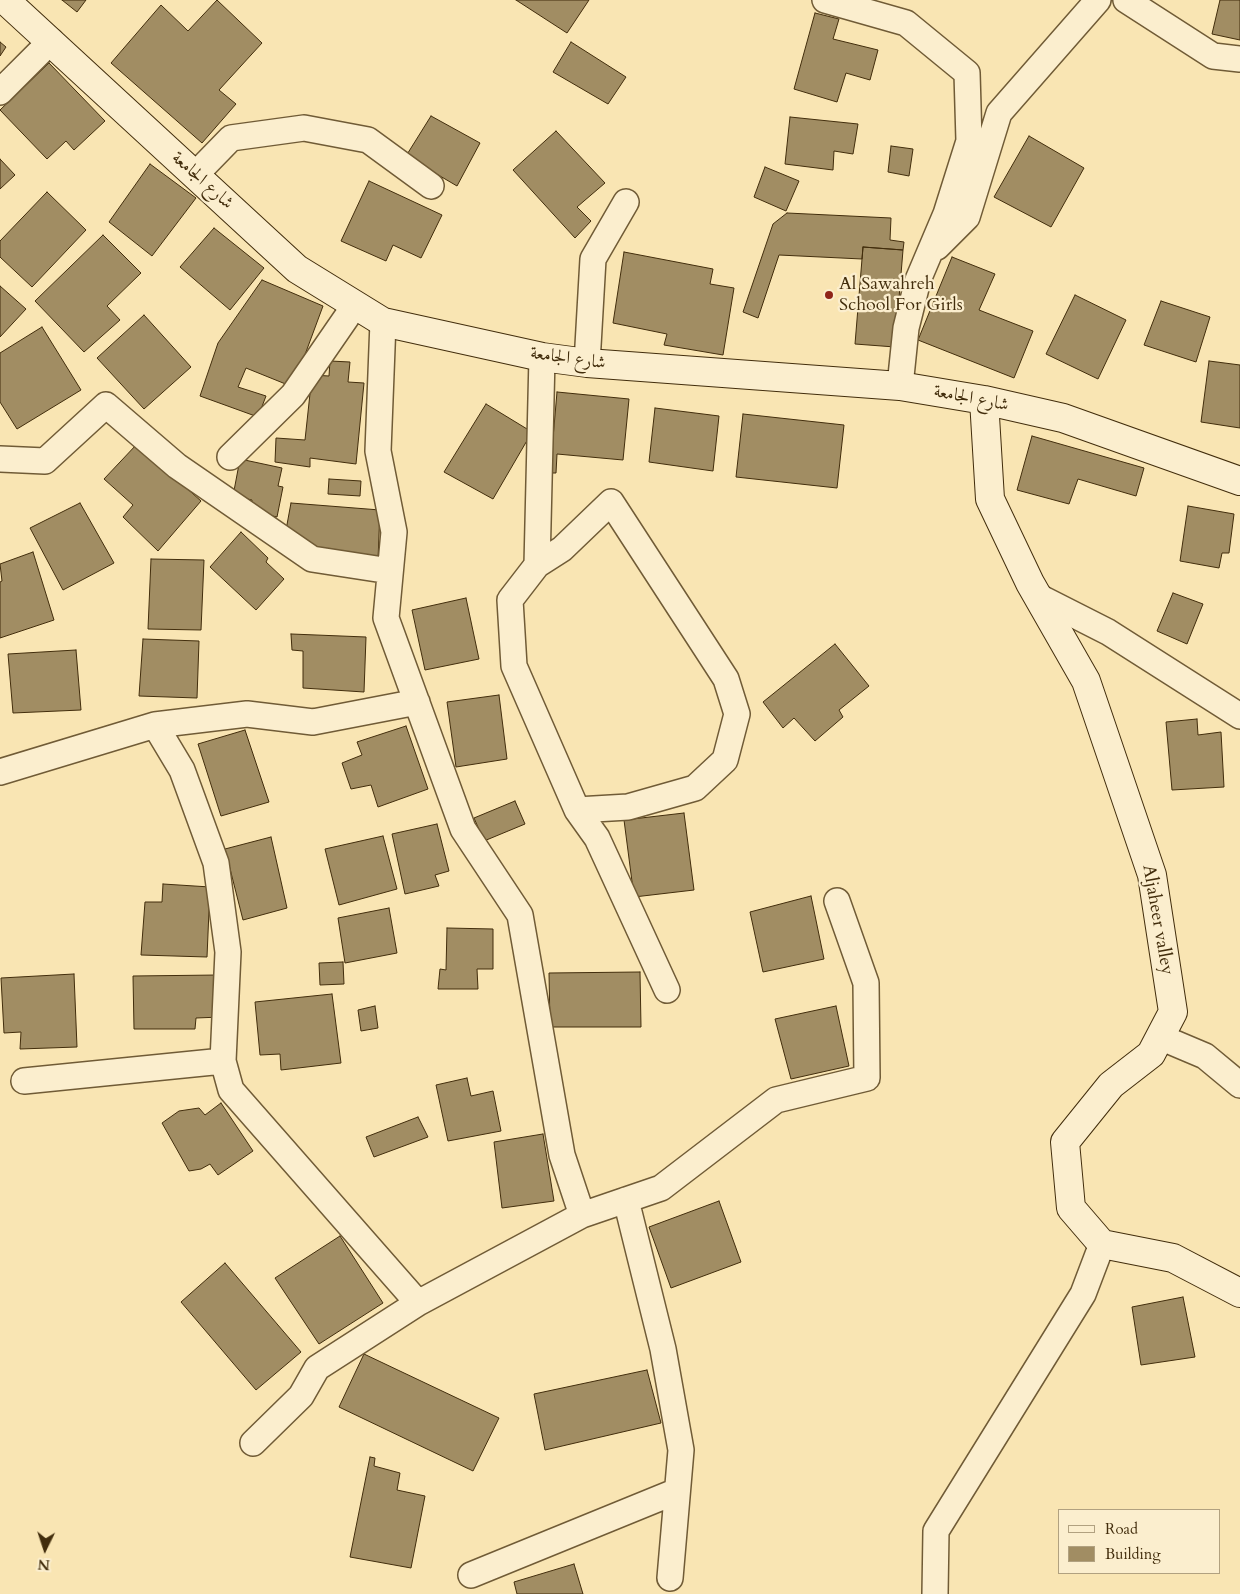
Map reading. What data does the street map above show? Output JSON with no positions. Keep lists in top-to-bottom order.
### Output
{
  "streets": {
    "main road": ["شارع الجامعة", "Aljaheer valley"]
  },
  "crossings": [
    ["شارع الجامعة", "Aljaheer valley"]
  ],
  "places": ["Al Sawahreh School For Girls"],
  "legend": ["Road", "Building"],
  "north": "bottom"
}
